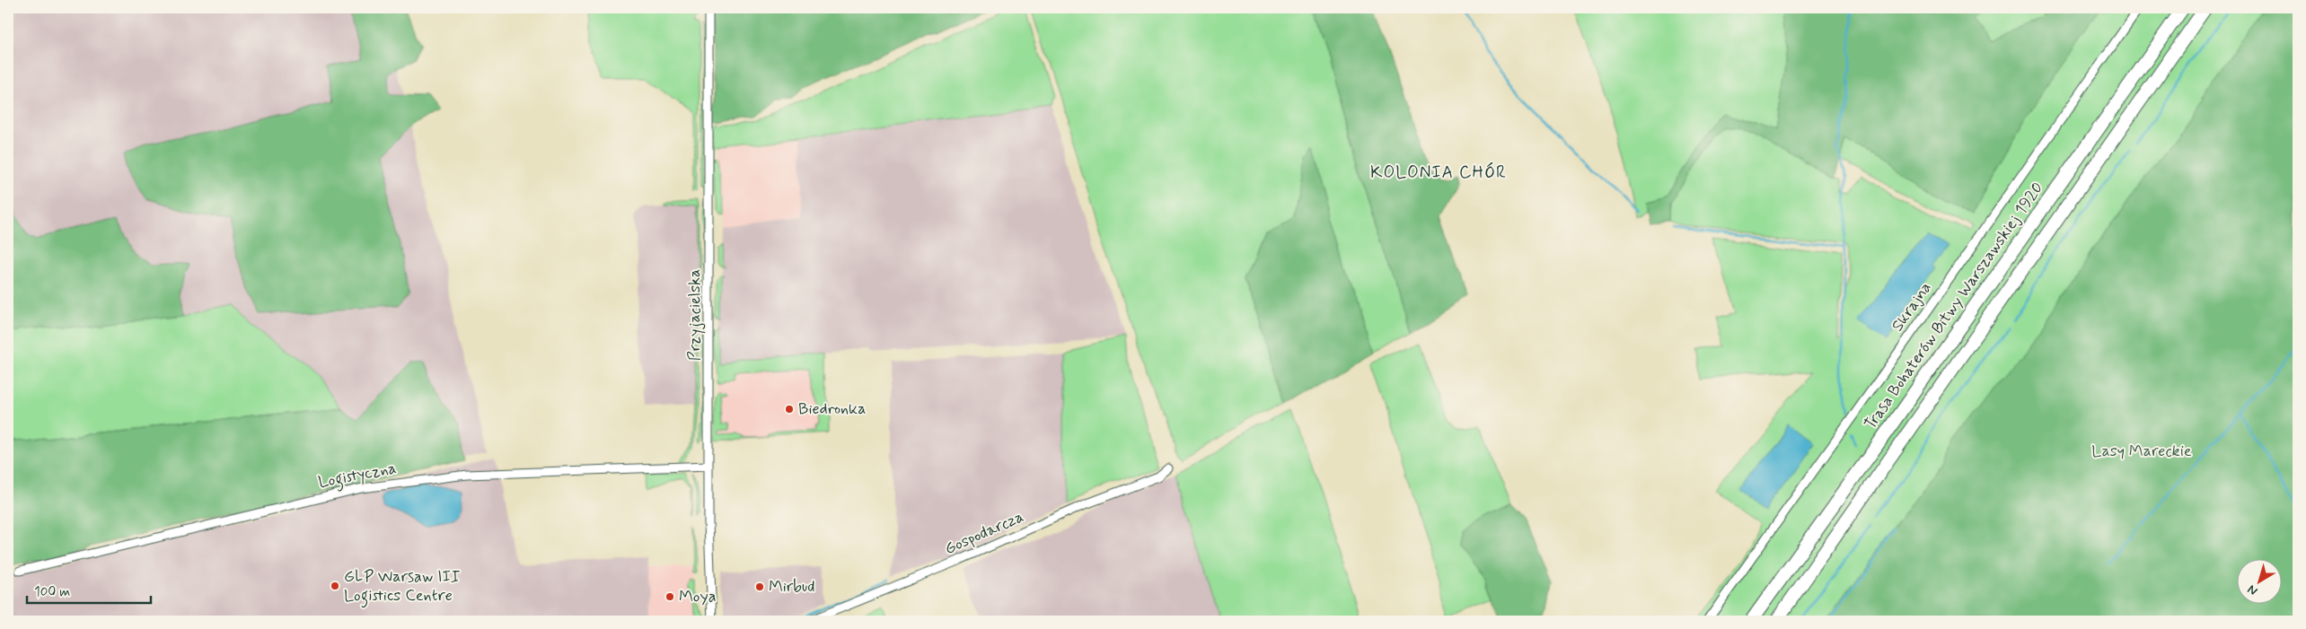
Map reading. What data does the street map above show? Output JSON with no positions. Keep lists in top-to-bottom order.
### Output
{
  "streets": {
    "highway": ["Trasa Bohaterów Bitwy Warszawskiej 1920"],
    "street": [
      "Skrajna",
      "Przyjacielska",
      "Logistyczna",
      "Gospodarcza"
    ]
  },
  "crossings": [
    ["Przyjacielska", "Logistyczna"]
  ],
  "districts": ["KOLONIA CHÓR"],
  "parks": ["Lasy Mareckie"],
  "places": [
    "Biedronka",
    "GLP Warsaw III Logistics Centre",
    "Mirbud",
    "Moya"
  ],
  "scale_bar": "100 m",
  "north": "bottom left"
}
